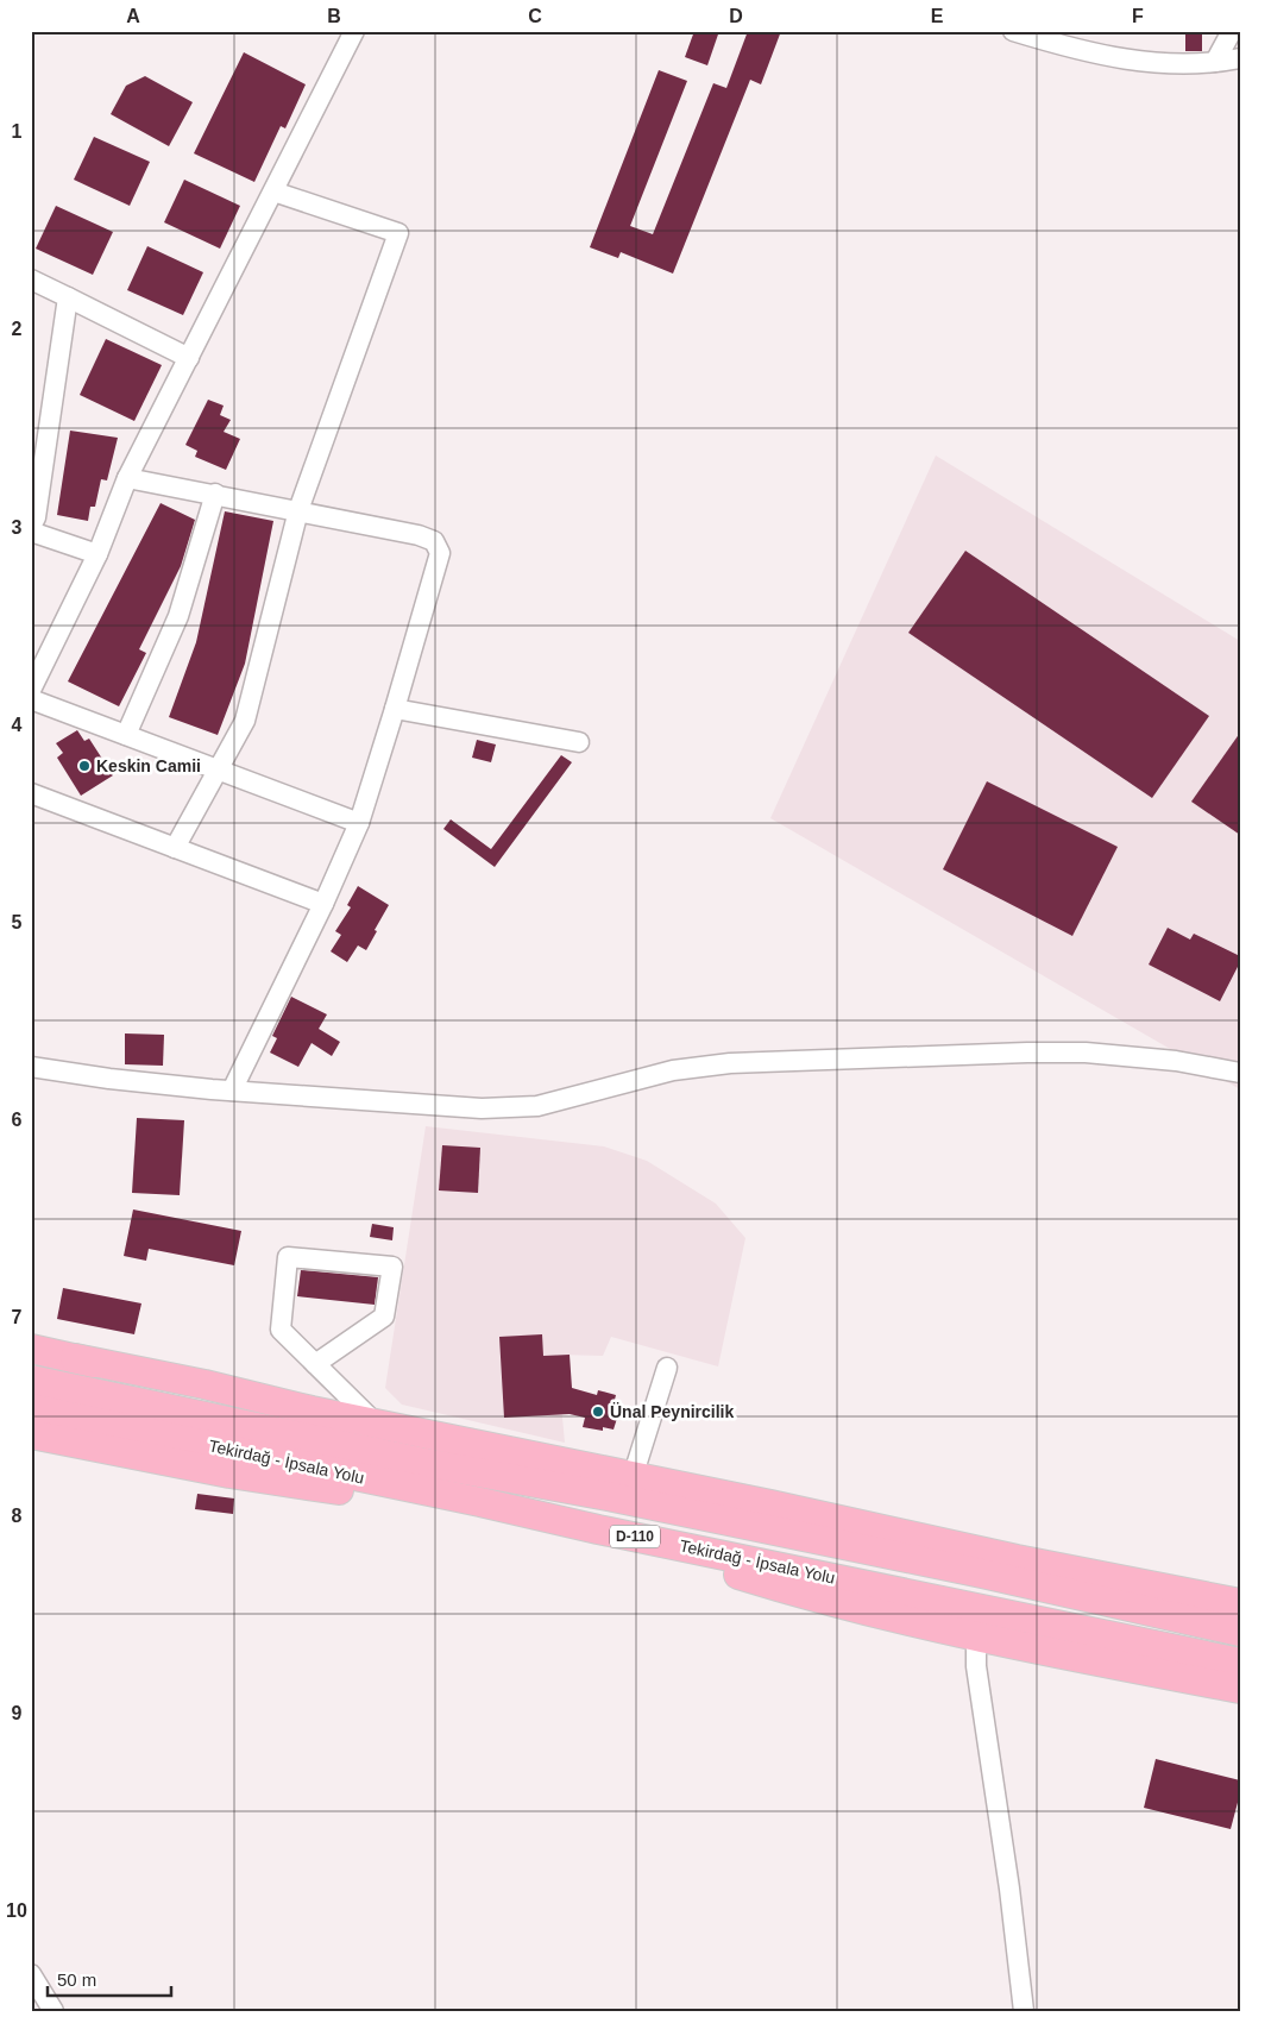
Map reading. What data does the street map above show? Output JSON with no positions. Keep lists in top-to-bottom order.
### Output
{
  "streets": {
    "highway": ["Tekirdağ - İpsala Yolu", "D-110"]
  },
  "places": ["Keskin Camii", "Ünal Peynircilik"],
  "scale_bar": "50 m",
  "grid": {
    "columns": [
      "A",
      "B",
      "C",
      "D",
      "E",
      "F"
    ],
    "rows": [
      "1",
      "2",
      "3",
      "4",
      "5",
      "6",
      "7",
      "8",
      "9",
      "10"
    ]
  }
}
